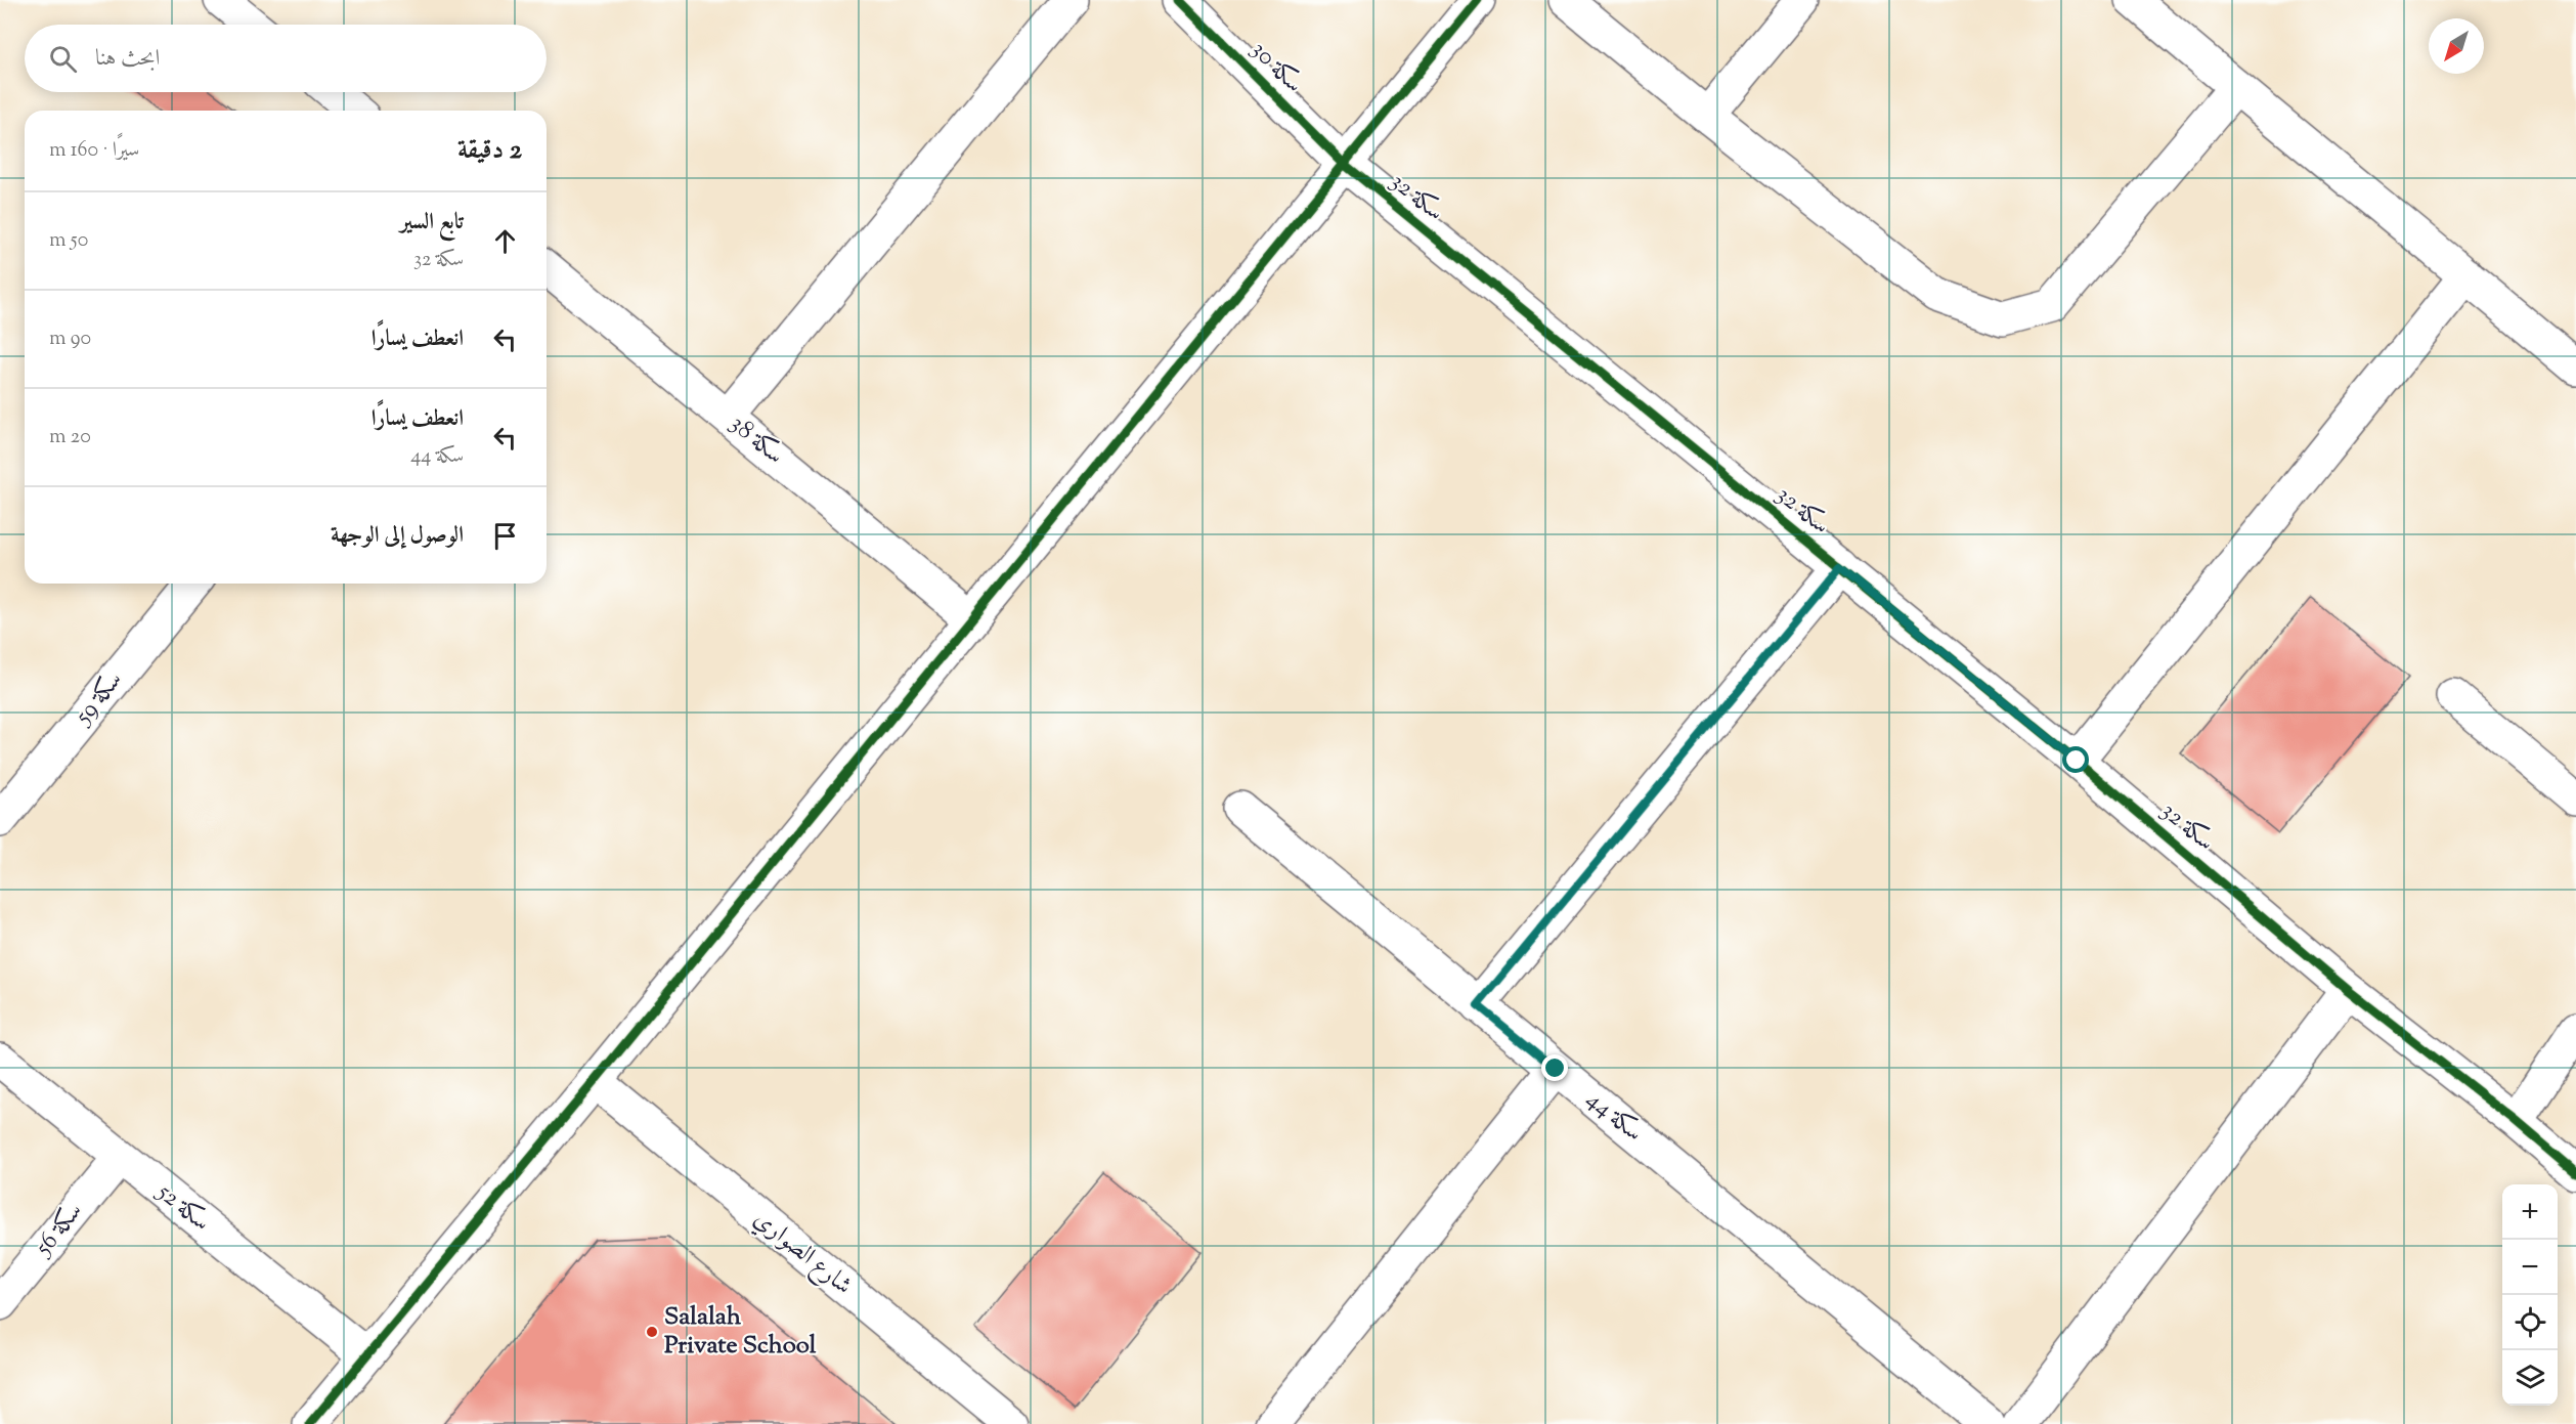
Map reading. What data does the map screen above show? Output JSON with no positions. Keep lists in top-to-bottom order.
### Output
{
  "streets": {
    "street": [
      "سكة 30",
      "سكة 32",
      "سكة 38",
      "سكة 59",
      "سكة 44",
      "سكة 52",
      "سكة 56",
      "شارع الصواري"
    ]
  },
  "crossings": [
    ["سكة 30", "سكة 32"],
    ["سكة 52", "سكة 56"]
  ],
  "places": ["Salalah Private School"],
  "north": "bottom left",
  "page": {
    "search": "ابحث هنا",
    "heading": ["2 دقيقة", "سيرًا · 160 m"],
    "list": [
      ["تابع السير", "سكة 32", "50 m"],
      ["انعطف يسارًا", "90 m"],
      ["انعطف يسارًا", "سكة 44", "20 m"],
      "الوصول إلى الوجهة"
    ],
    "map_buttons": ["+", "−"]
  }
}
